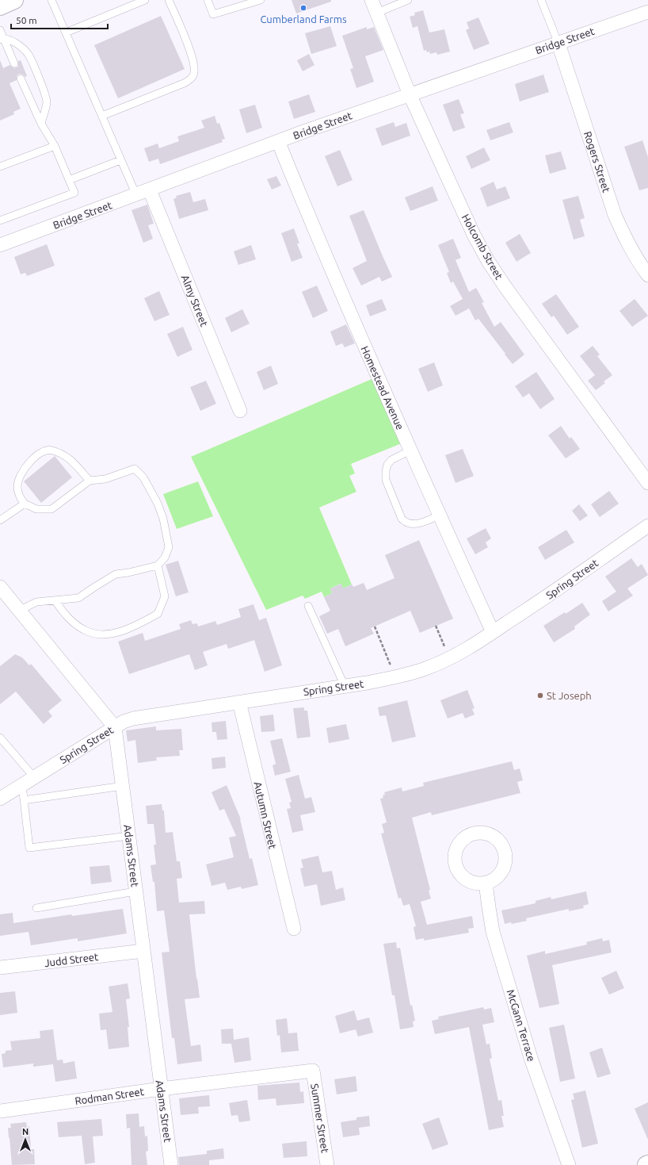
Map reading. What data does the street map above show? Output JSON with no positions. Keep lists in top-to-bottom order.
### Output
{
  "streets": {
    "street": [
      "Bridge Street",
      "Rogers Street",
      "Holcomb Street",
      "Almy Street",
      "Homestead Avenue",
      "Spring Street",
      "Autumn Street",
      "Adams Street",
      "Judd Street",
      "McGann Terrace",
      "Rodman Street",
      "Summer Street"
    ]
  },
  "crossings": [
    ["Bridge Street", "Rogers Street"],
    ["Bridge Street", "Holcomb Street"],
    ["Bridge Street", "Almy Street"],
    ["Bridge Street", "Homestead Avenue"],
    ["Homestead Avenue", "Spring Street"],
    ["Spring Street", "Autumn Street"],
    ["Spring Street", "Adams Street"],
    ["Adams Street", "Judd Street"],
    ["Adams Street", "Rodman Street"],
    ["Rodman Street", "Summer Street"]
  ],
  "places": ["Cumberland Farms", "St Joseph"],
  "scale_bar": "50 m",
  "north": "top"
}
